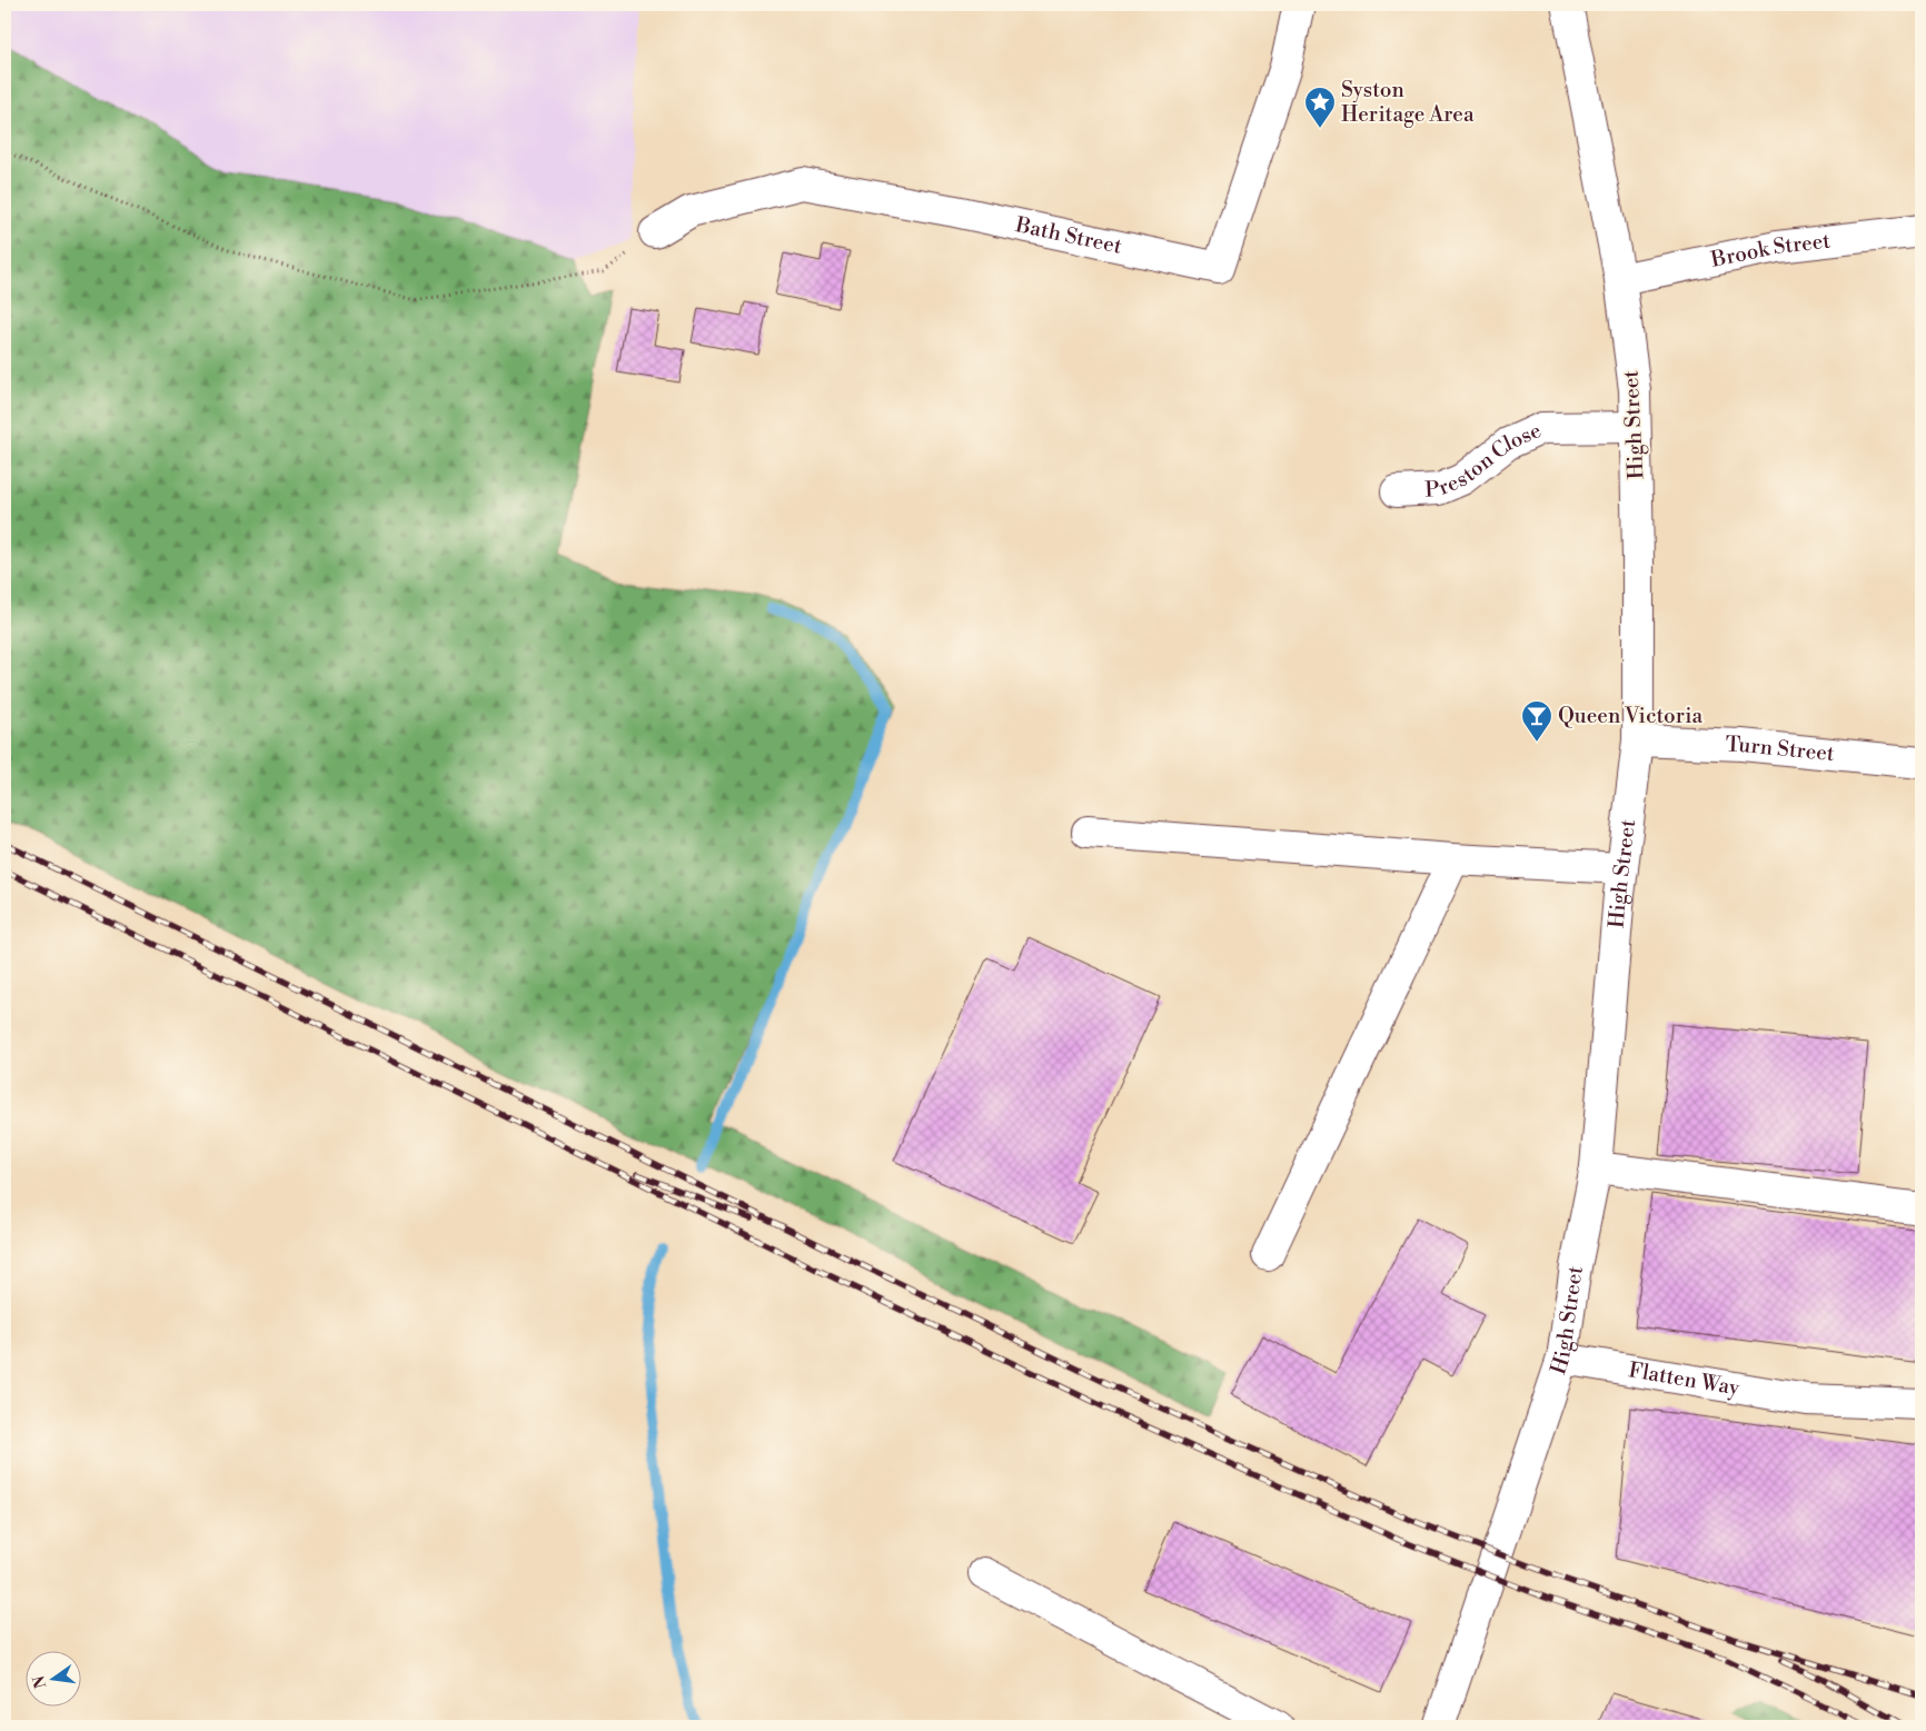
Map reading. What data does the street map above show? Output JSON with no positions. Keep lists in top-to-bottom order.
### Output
{
  "streets": {
    "street": [
      "Bath Street",
      "Brook Street",
      "High Street",
      "Preston Close",
      "Turn Street",
      "Flatten Way"
    ]
  },
  "crossings": [
    ["Brook Street", "High Street"],
    ["High Street", "Preston Close"],
    ["High Street", "Turn Street"],
    ["High Street", "Flatten Way"]
  ],
  "places": {
    "place": ["Syston Heritage Area"],
    "bar": ["Queen Victoria"]
  },
  "north": "left"
}
